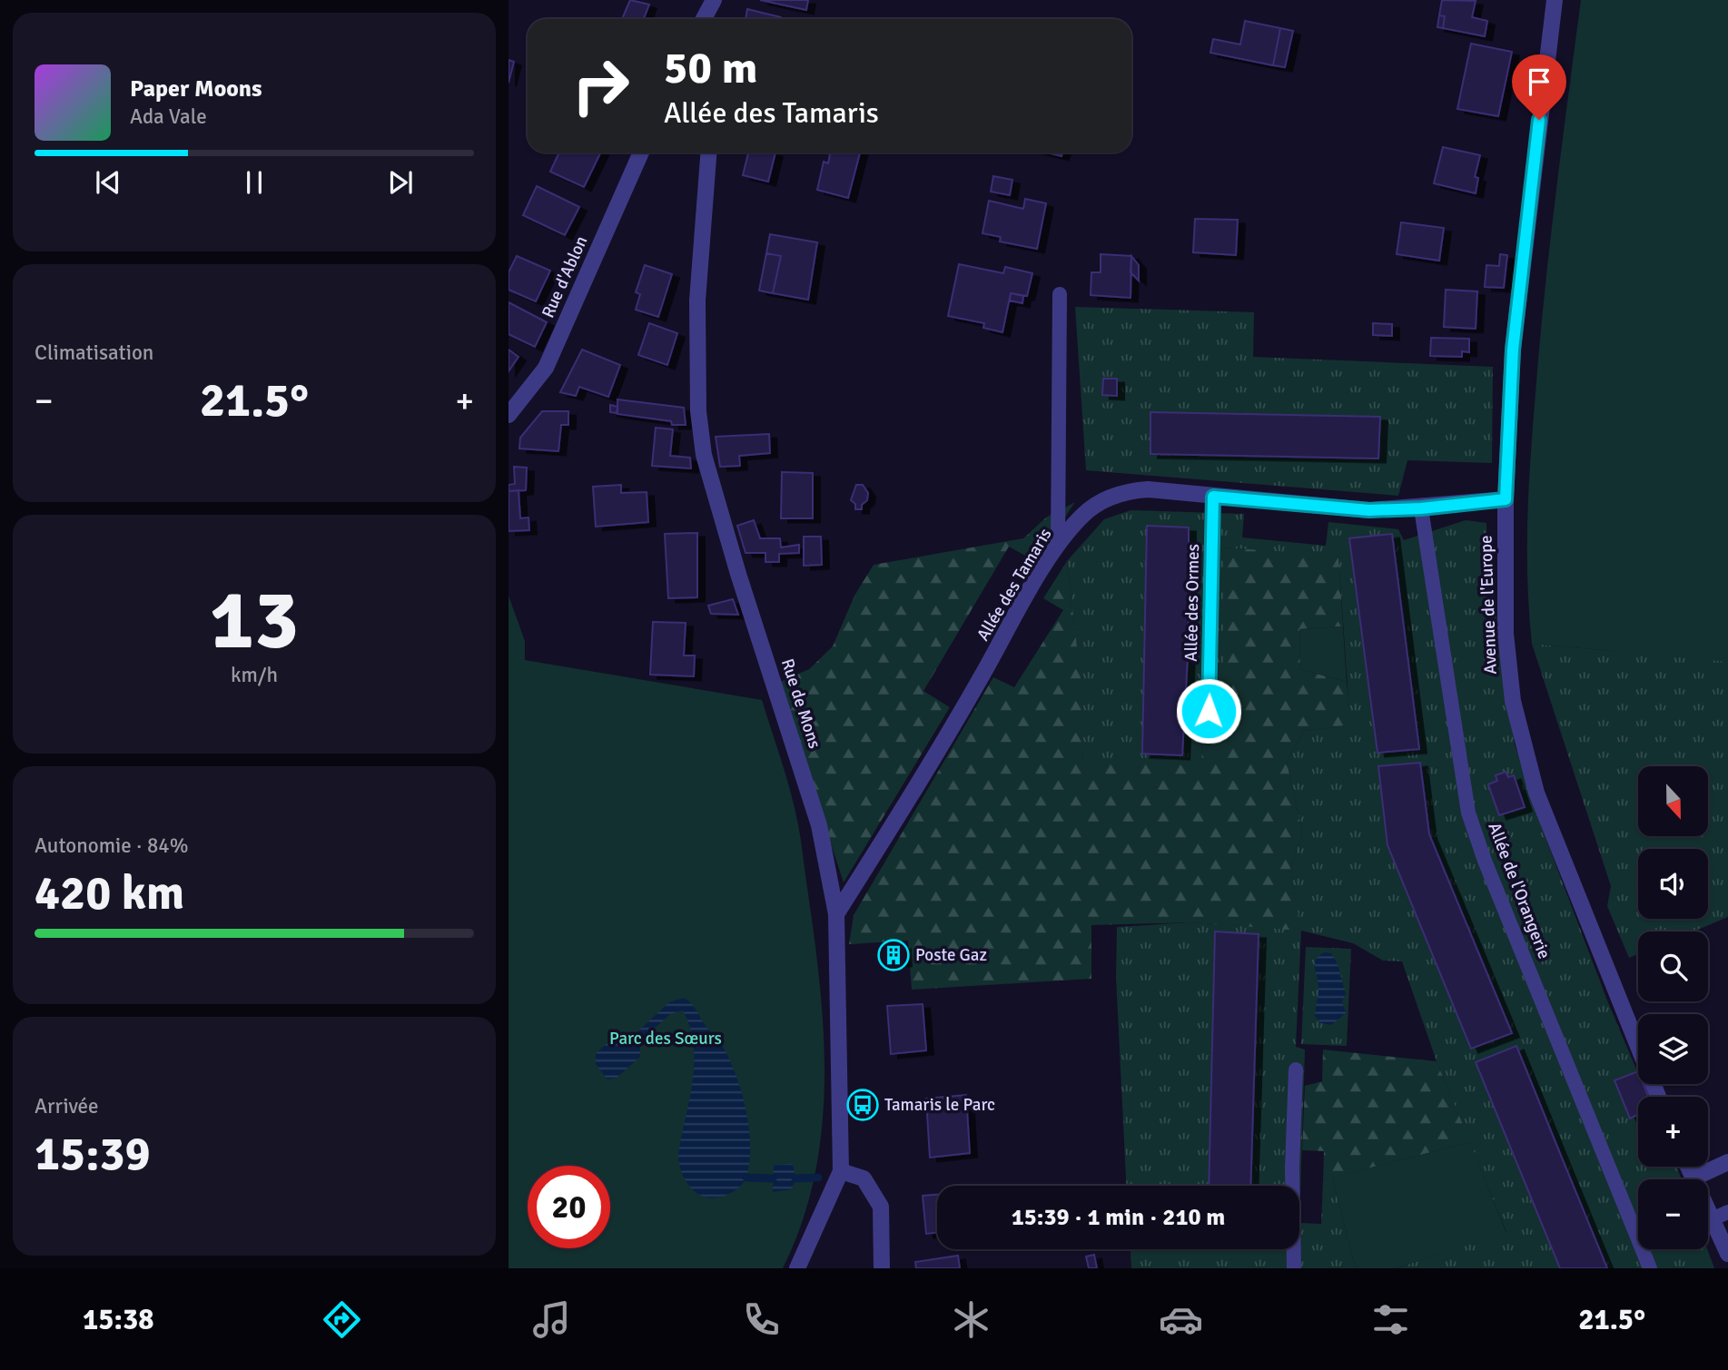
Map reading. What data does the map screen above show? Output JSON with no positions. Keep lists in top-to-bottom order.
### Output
{
  "streets": {
    "street": [
      "Rue d'Ablon",
      "Allée des Tamaris",
      "Avenue de l'Europe",
      "Rue de Mons"
    ],
    "lane": ["Allée des Ormes", "Allée de l'Orangerie"]
  },
  "crossings": [
    ["Allée des Tamaris", "Allée des Ormes"],
    ["Allée des Tamaris", "Avenue de l'Europe"],
    ["Allée des Tamaris", "Rue de Mons"],
    ["Allée des Tamaris", "Allée de l'Orangerie"]
  ],
  "parks": ["Parc des Sœurs"],
  "places": {
    "building": ["Poste Gaz"],
    "bus stop": ["Tamaris le Parc"]
  },
  "north": "bottom",
  "page": {
    "turn": ["50 m", "Allée des Tamaris"],
    "song": ["Paper Moons", "Ada Vale"],
    "tile": [
      "Climatisation",
      ["13", "km/h"],
      ["Autonomie · 84%", "420 km"],
      ["Arrivée", "15:39"]
    ],
    "heat": ["−", "21.5°", "+"],
    "map_buttons": ["+", "−"],
    "limit": "20",
    "trip": "15:39 · 1 min · 210 m",
    "tabs": ["15:38", "21.5°"]
  }
}
